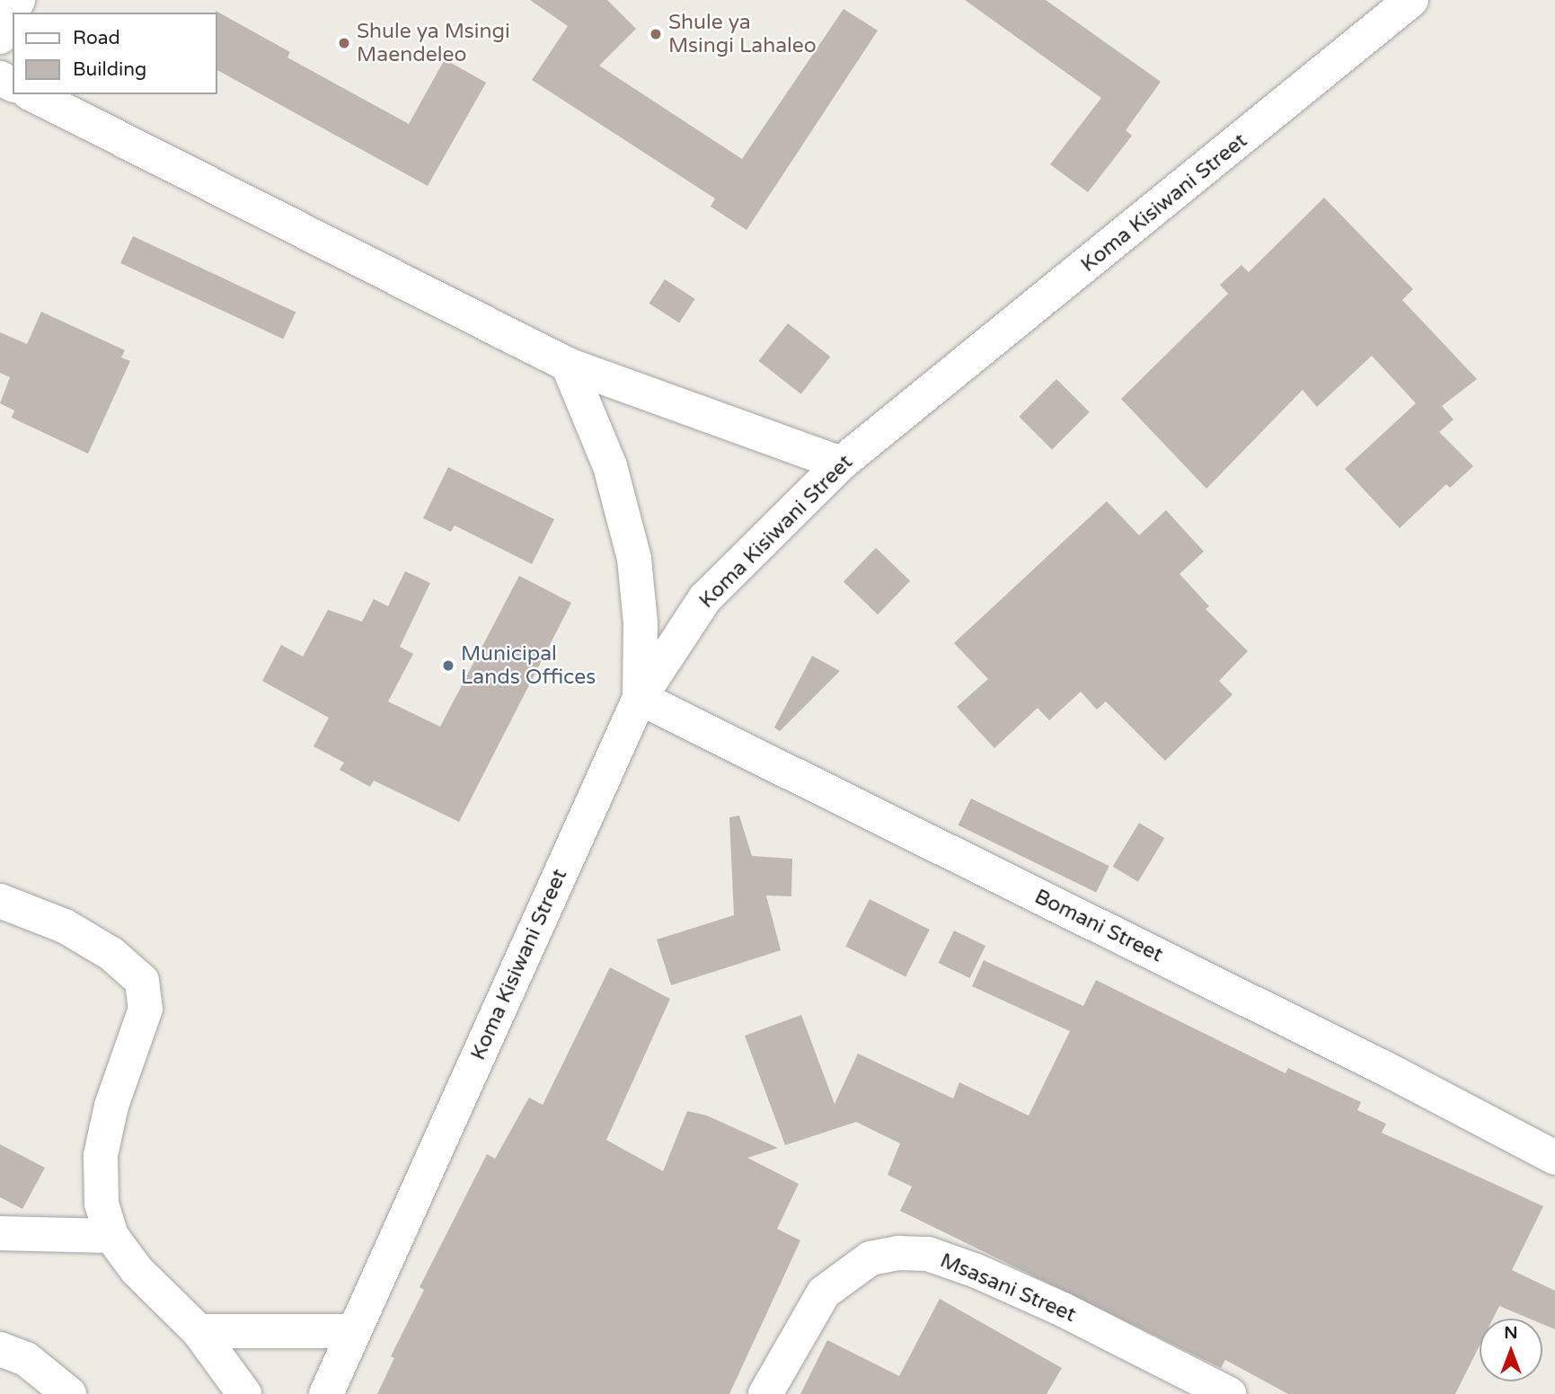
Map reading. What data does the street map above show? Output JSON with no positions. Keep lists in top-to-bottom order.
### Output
{
  "streets": {
    "street": ["Koma Kisiwani Street", "Bomani Street", "Msasani Street"]
  },
  "crossings": [
    ["Koma Kisiwani Street", "Bomani Street"]
  ],
  "places": ["Shule ya Msingi Lahaleo", "Shule ya Msingi Maendeleo", "Municipal Lands Offices"],
  "legend": ["Road", "Building"],
  "north": "top"
}
